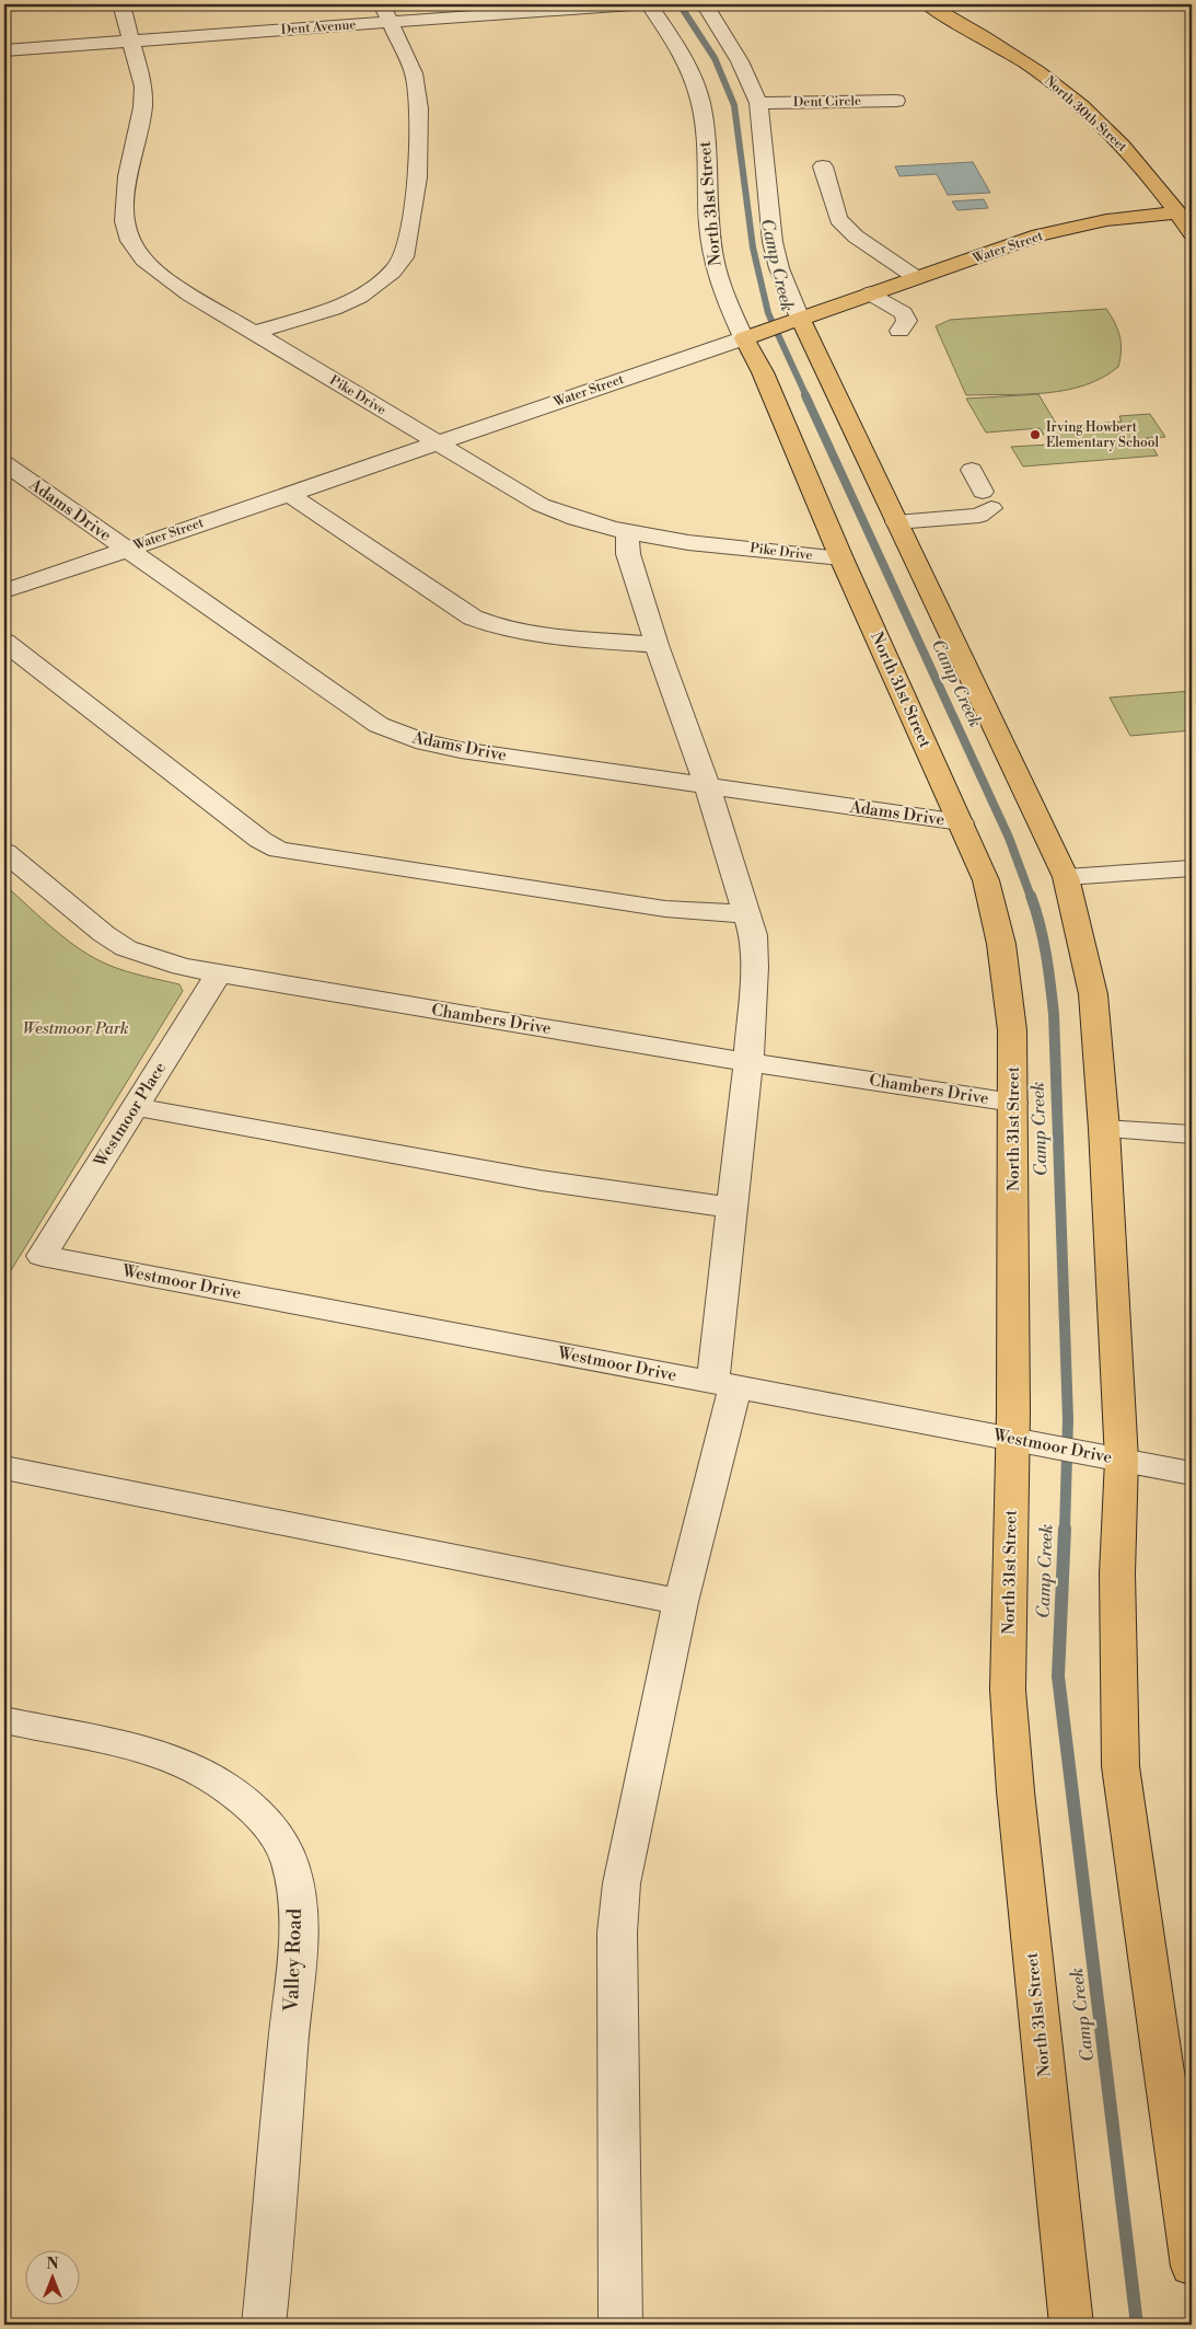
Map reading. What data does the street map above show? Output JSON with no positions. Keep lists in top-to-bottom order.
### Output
{
  "streets": {
    "main road": ["North 30th Street", "North 31st Street", "Water Street"],
    "street": [
      "Dent Avenue",
      "Dent Circle",
      "Pike Drive",
      "Adams Drive",
      "Chambers Drive",
      "Westmoor Place",
      "Westmoor Drive",
      "Valley Road"
    ]
  },
  "crossings": [
    ["Dent Avenue", "Pike Drive"],
    ["North 30th Street", "Water Street"],
    ["North 31st Street", "Water Street"],
    ["North 31st Street", "Pike Drive"],
    ["North 31st Street", "Adams Drive"],
    ["North 31st Street", "Chambers Drive"],
    ["North 31st Street", "Westmoor Drive"],
    ["Water Street", "Pike Drive"],
    ["Water Street", "Adams Drive"],
    ["Chambers Drive", "Westmoor Place"],
    ["Westmoor Place", "Westmoor Drive"]
  ],
  "water": ["Camp Creek"],
  "parks": ["Westmoor Park"],
  "places": ["Irving Howbert Elementary School"],
  "north": "top"
}
